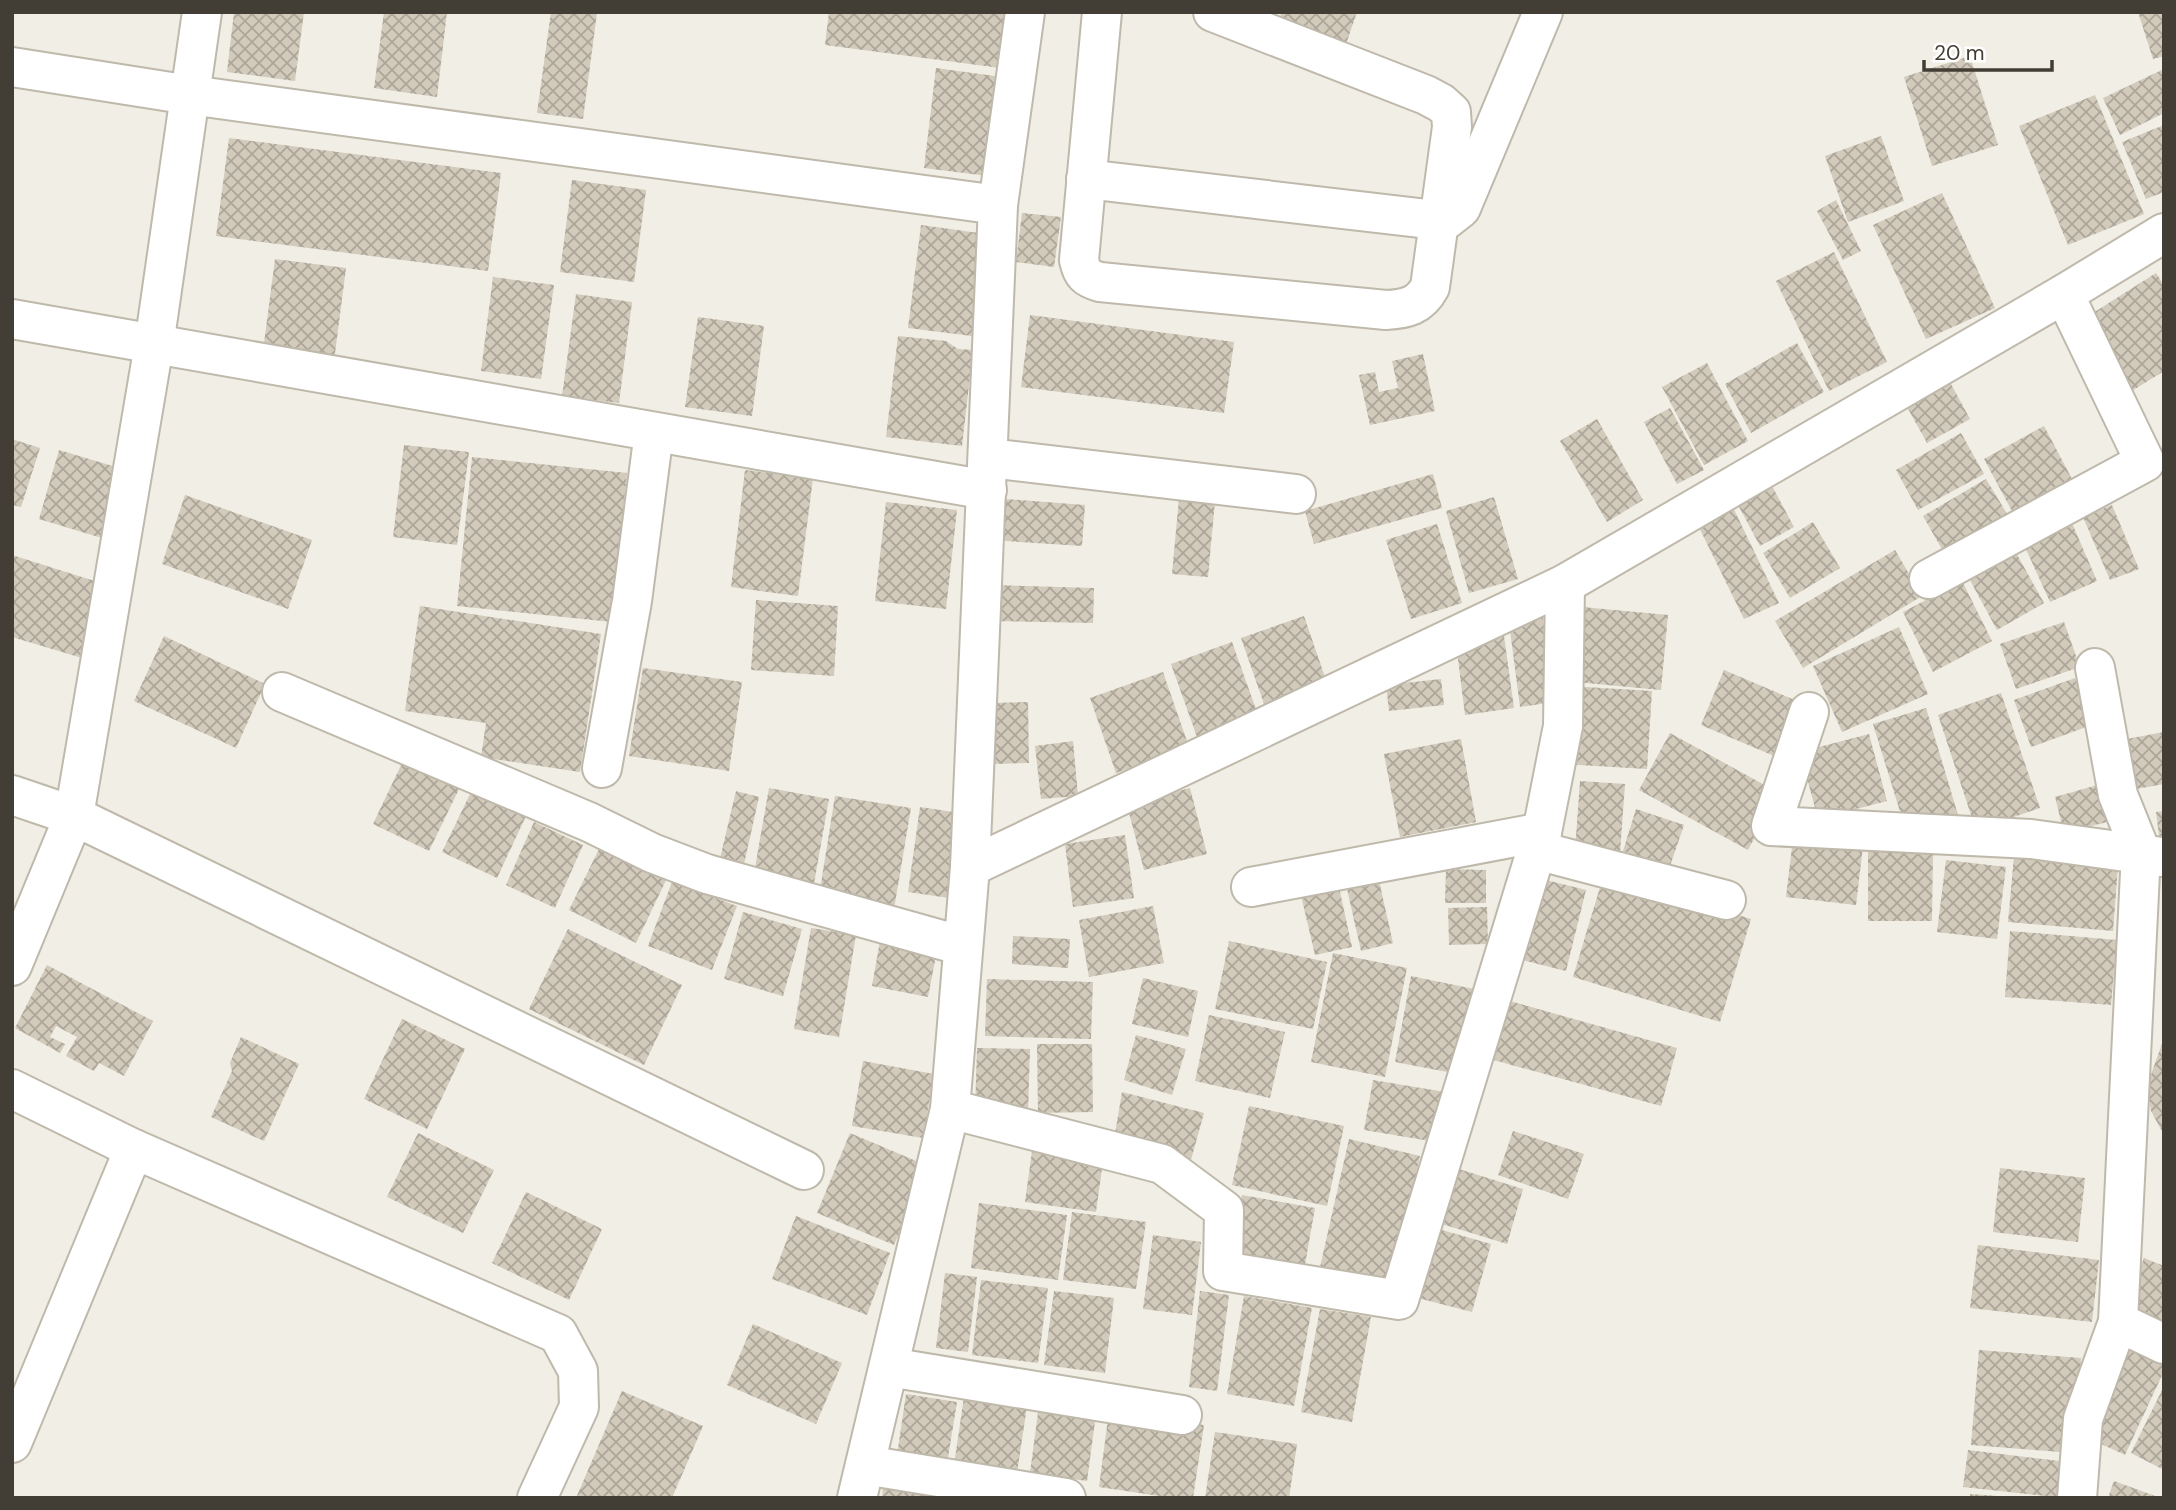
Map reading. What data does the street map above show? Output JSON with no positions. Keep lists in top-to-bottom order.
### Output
{
  "scale_bar": "20 m"
}
